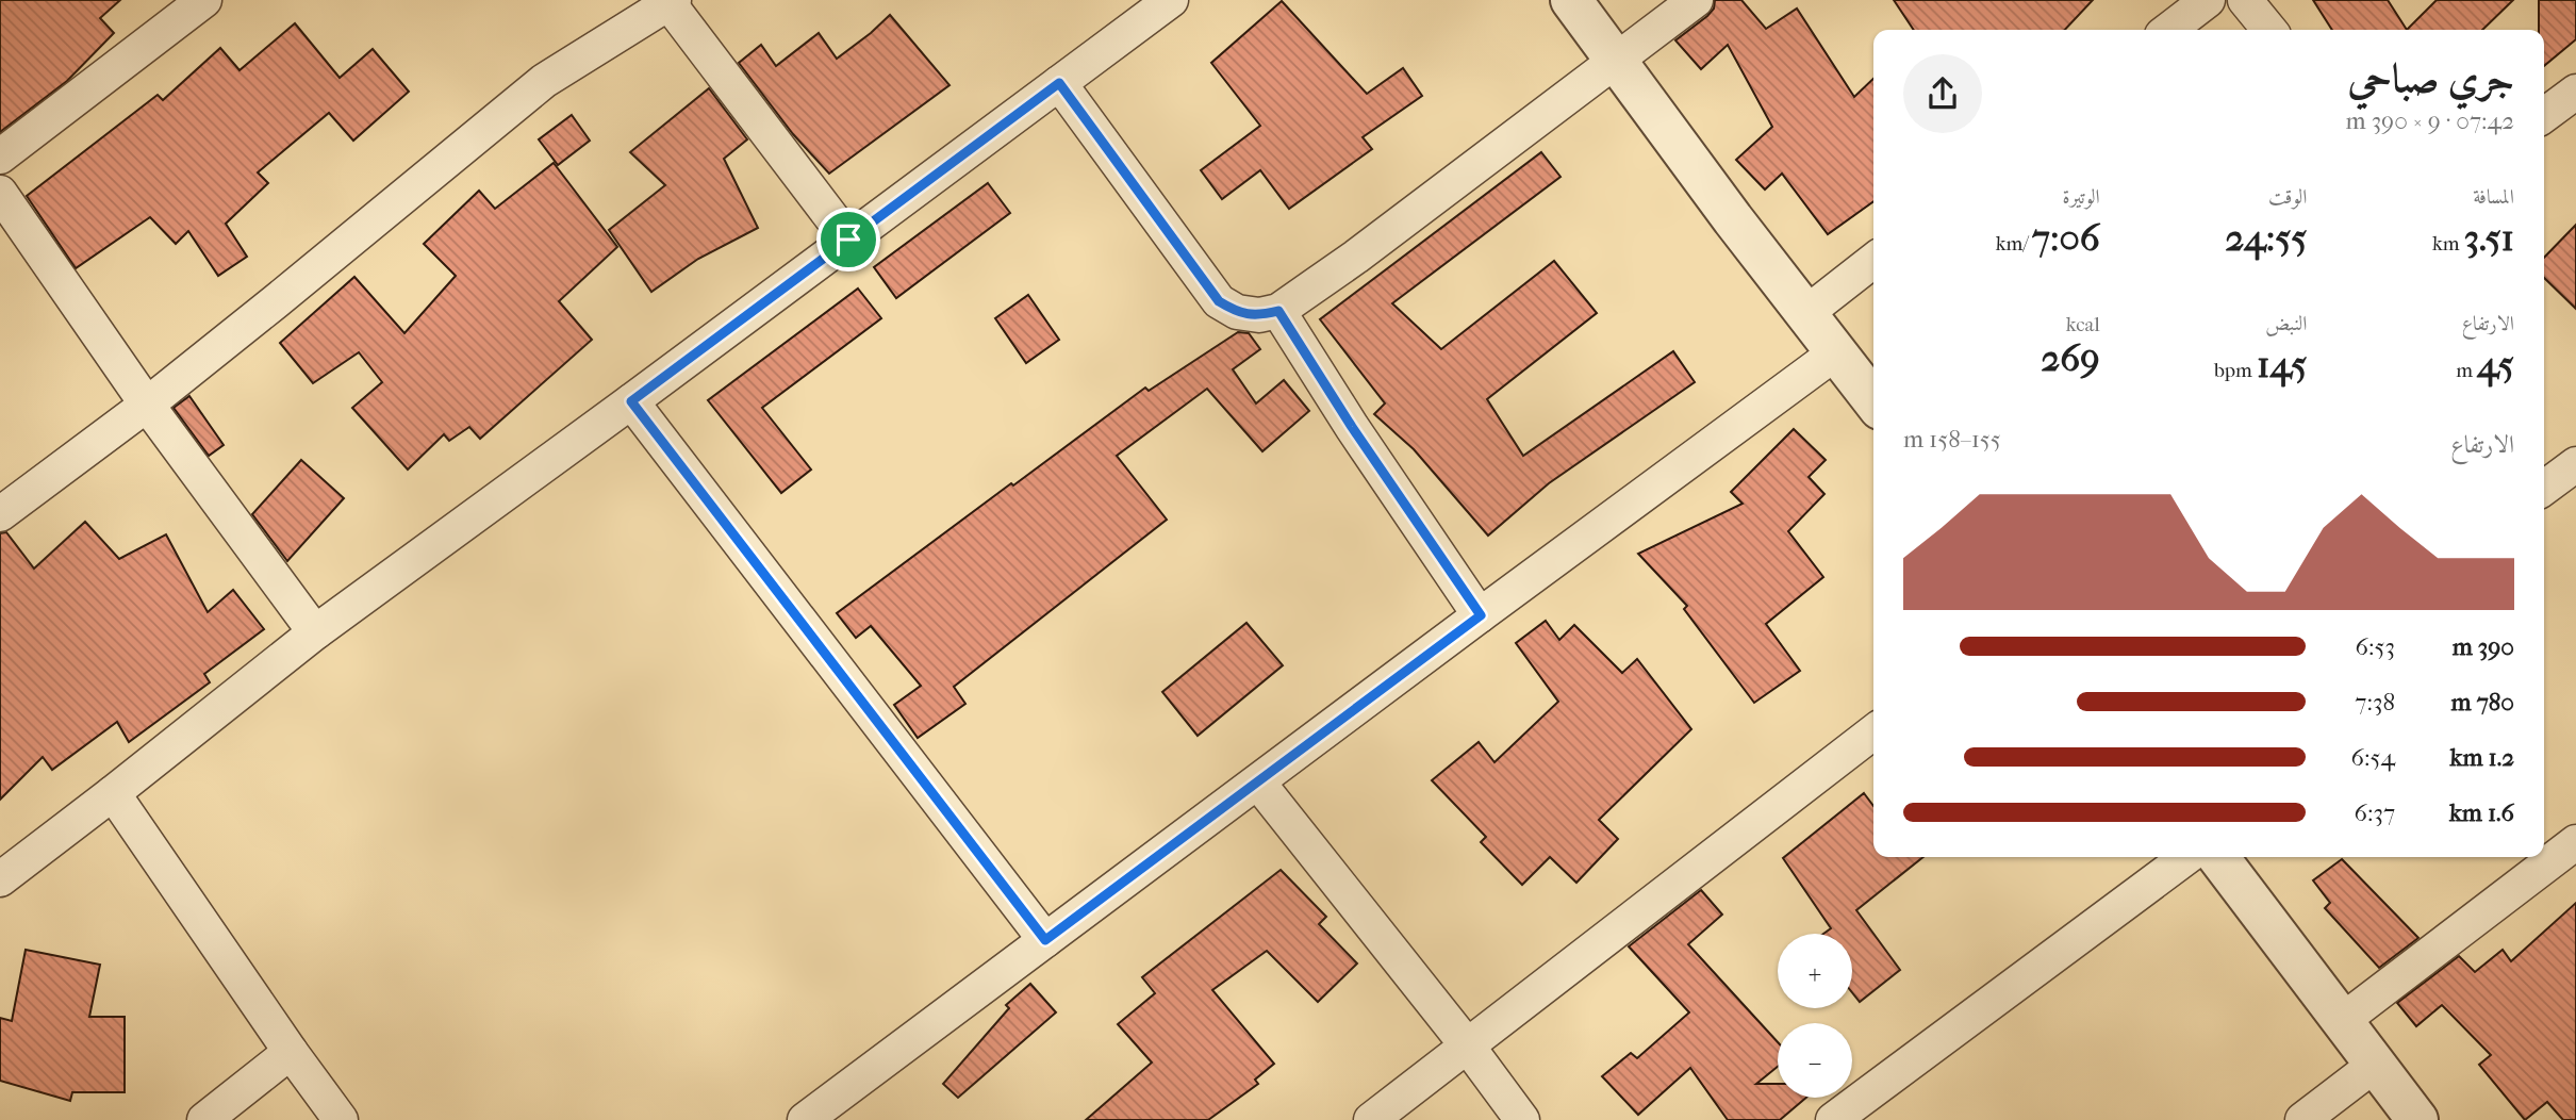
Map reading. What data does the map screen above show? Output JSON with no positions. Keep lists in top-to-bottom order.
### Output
{
  "page": {
    "heading": ["جري صباحي", "07:42 · 9 × 390 m"],
    "stats": [
      ["المسافة", "3.51 km"],
      ["الوقت", "24:55"],
      ["الوتيرة", "7:06 /km"],
      ["الارتفاع", "45 m"],
      ["النبض", "145 bpm"],
      ["kcal", "269"]
    ],
    "chart": ["الارتفاع", "155–158 m"],
    "list": [
      {
        "name": "390 m",
        "note": "6:53"
      },
      {
        "name": "780 m",
        "note": "7:38"
      },
      {
        "name": "1.2 km",
        "note": "6:54"
      },
      {
        "name": "1.6 km",
        "note": "6:37"
      }
    ],
    "map_buttons": ["+", "−"]
  }
}
